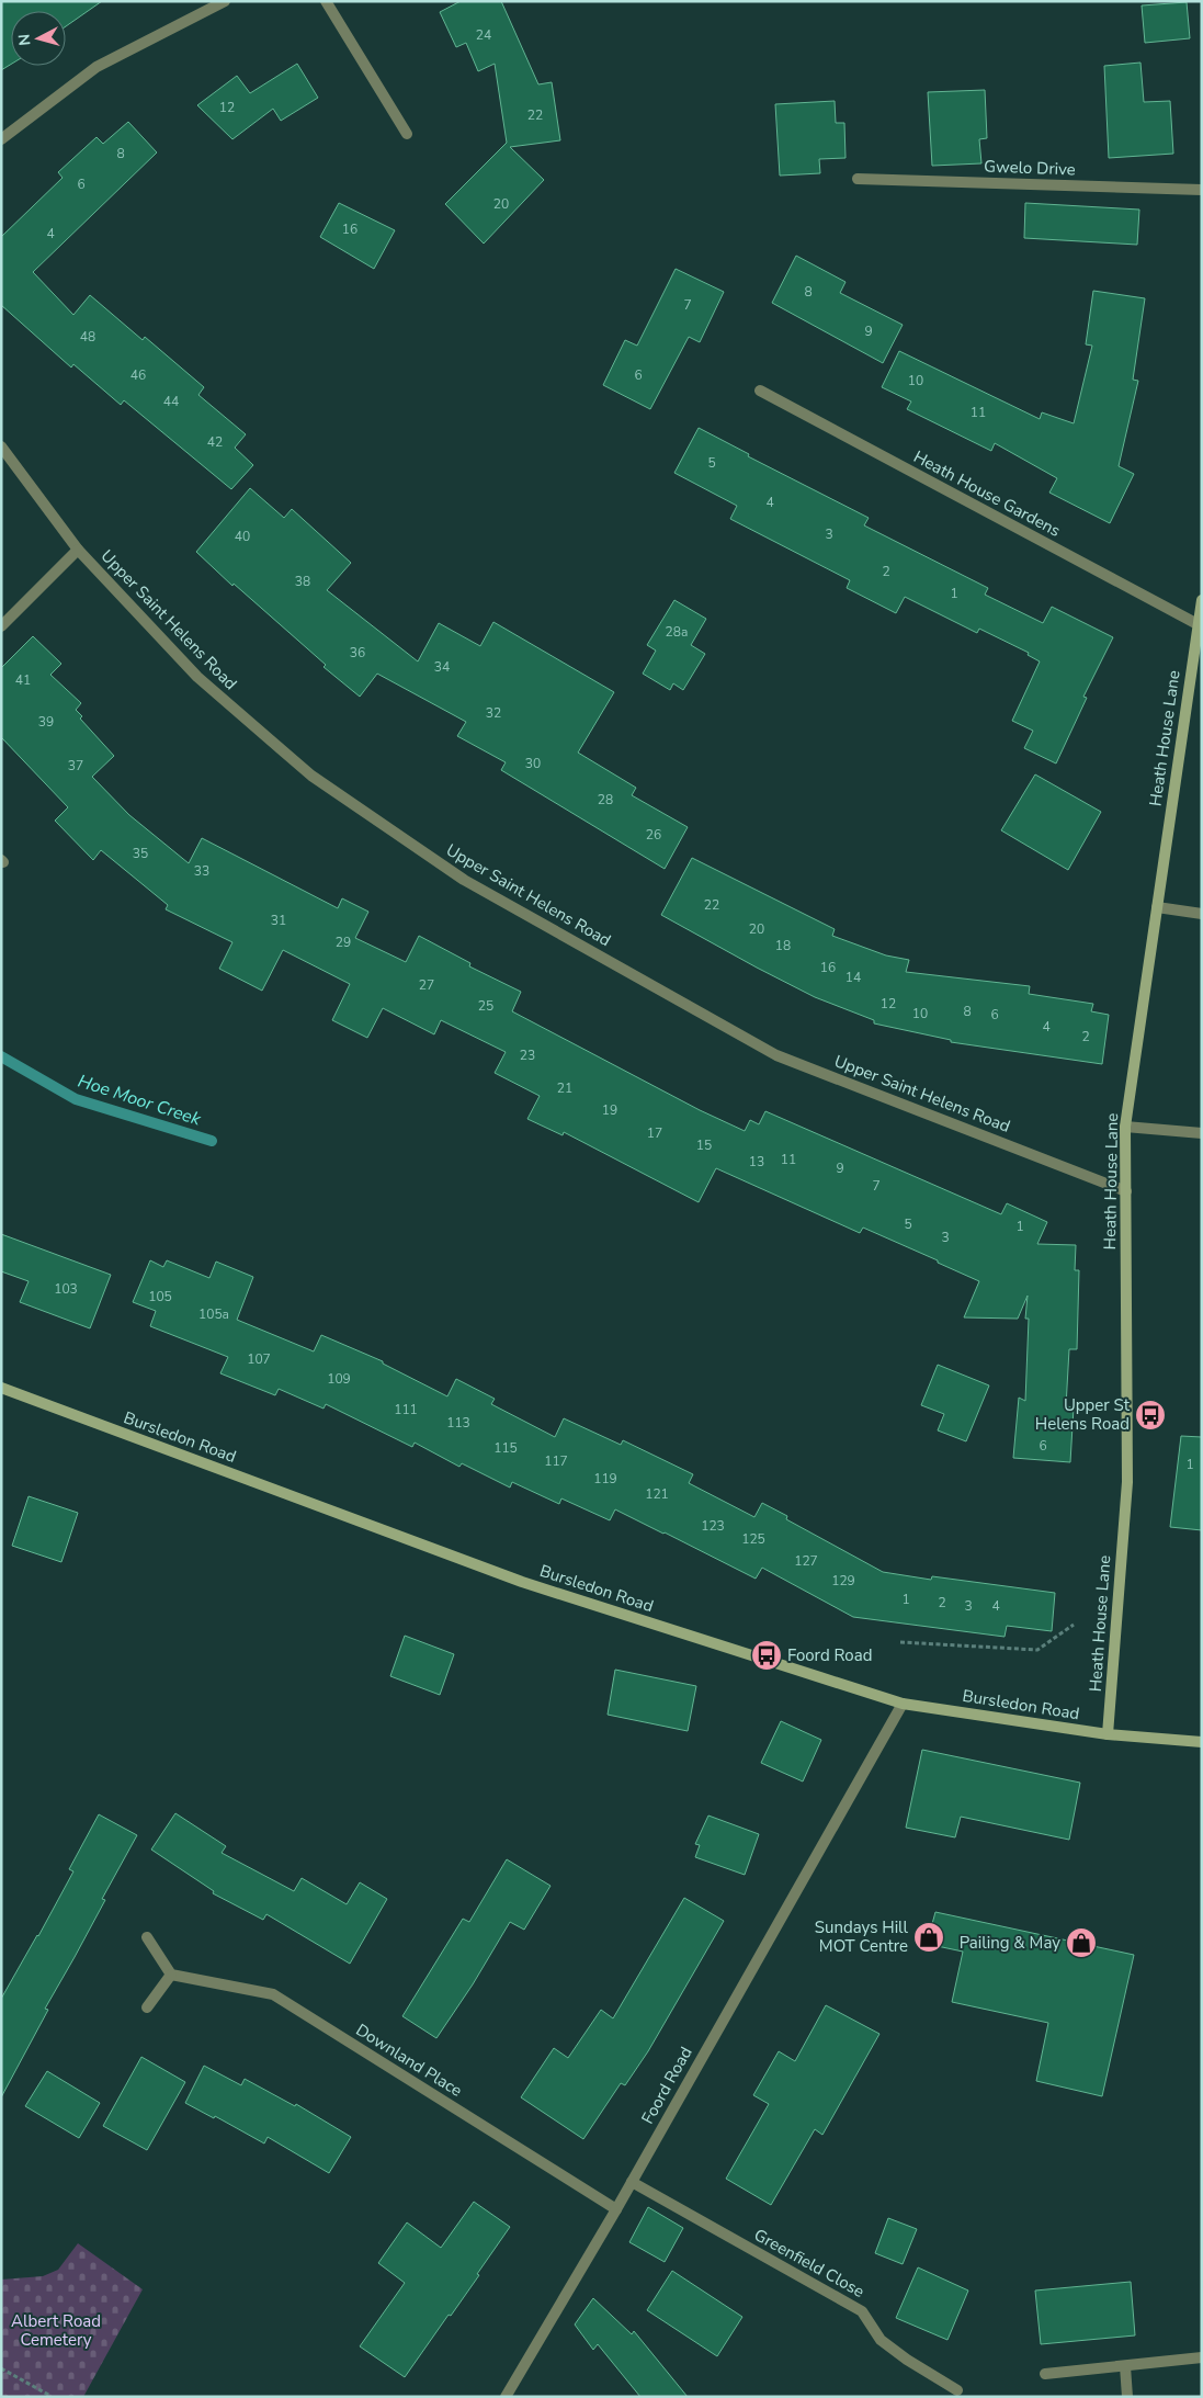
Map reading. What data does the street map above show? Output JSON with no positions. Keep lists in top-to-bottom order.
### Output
{
  "streets": {
    "street": [
      "Gwelo Drive",
      "Heath House Gardens",
      "Upper Saint Helens Road",
      "Heath House Lane",
      "Bursledon Road",
      "Downland Place",
      "Foord Road",
      "Greenfield Close"
    ]
  },
  "crossings": [
    ["Heath House Gardens", "Heath House Lane"],
    ["Upper Saint Helens Road", "Heath House Lane"],
    ["Heath House Lane", "Bursledon Road"],
    ["Bursledon Road", "Foord Road"],
    ["Downland Place", "Foord Road"],
    ["Foord Road", "Greenfield Close"]
  ],
  "water": ["Hoe Moor Creek"],
  "parks": ["Albert Road Cemetery"],
  "places": {
    "bus stop": ["Upper St Helens Road", "Foord Road"],
    "shop": ["Sundays Hill MOT Centre", "Pailing & May"]
  },
  "house_numbers": [
    "24",
    "12",
    "22",
    "8",
    "6",
    "20",
    "16",
    "4",
    "8",
    "7",
    "9",
    "48",
    "46",
    "6",
    "10",
    "44",
    "11",
    "42",
    "5",
    "4",
    "3",
    "40",
    "2",
    "38",
    "1",
    "28a",
    "36",
    "34",
    "41",
    "32",
    "39",
    "30",
    "37",
    "28",
    "26",
    "35",
    "33",
    "22",
    "31",
    "20",
    "29",
    "18",
    "16",
    "14",
    "27",
    "12",
    "25",
    "8",
    "10",
    "6",
    "4",
    "2",
    "23",
    "21",
    "19",
    "17",
    "15",
    "11",
    "13",
    "9",
    "7",
    "5",
    "1",
    "3",
    "103",
    "105",
    "105a",
    "107",
    "109",
    "111",
    "113",
    "6",
    "115",
    "117",
    "1",
    "119",
    "121",
    "123",
    "125",
    "127",
    "129",
    "1",
    "2",
    "3",
    "4"
  ],
  "north": "left"
}
